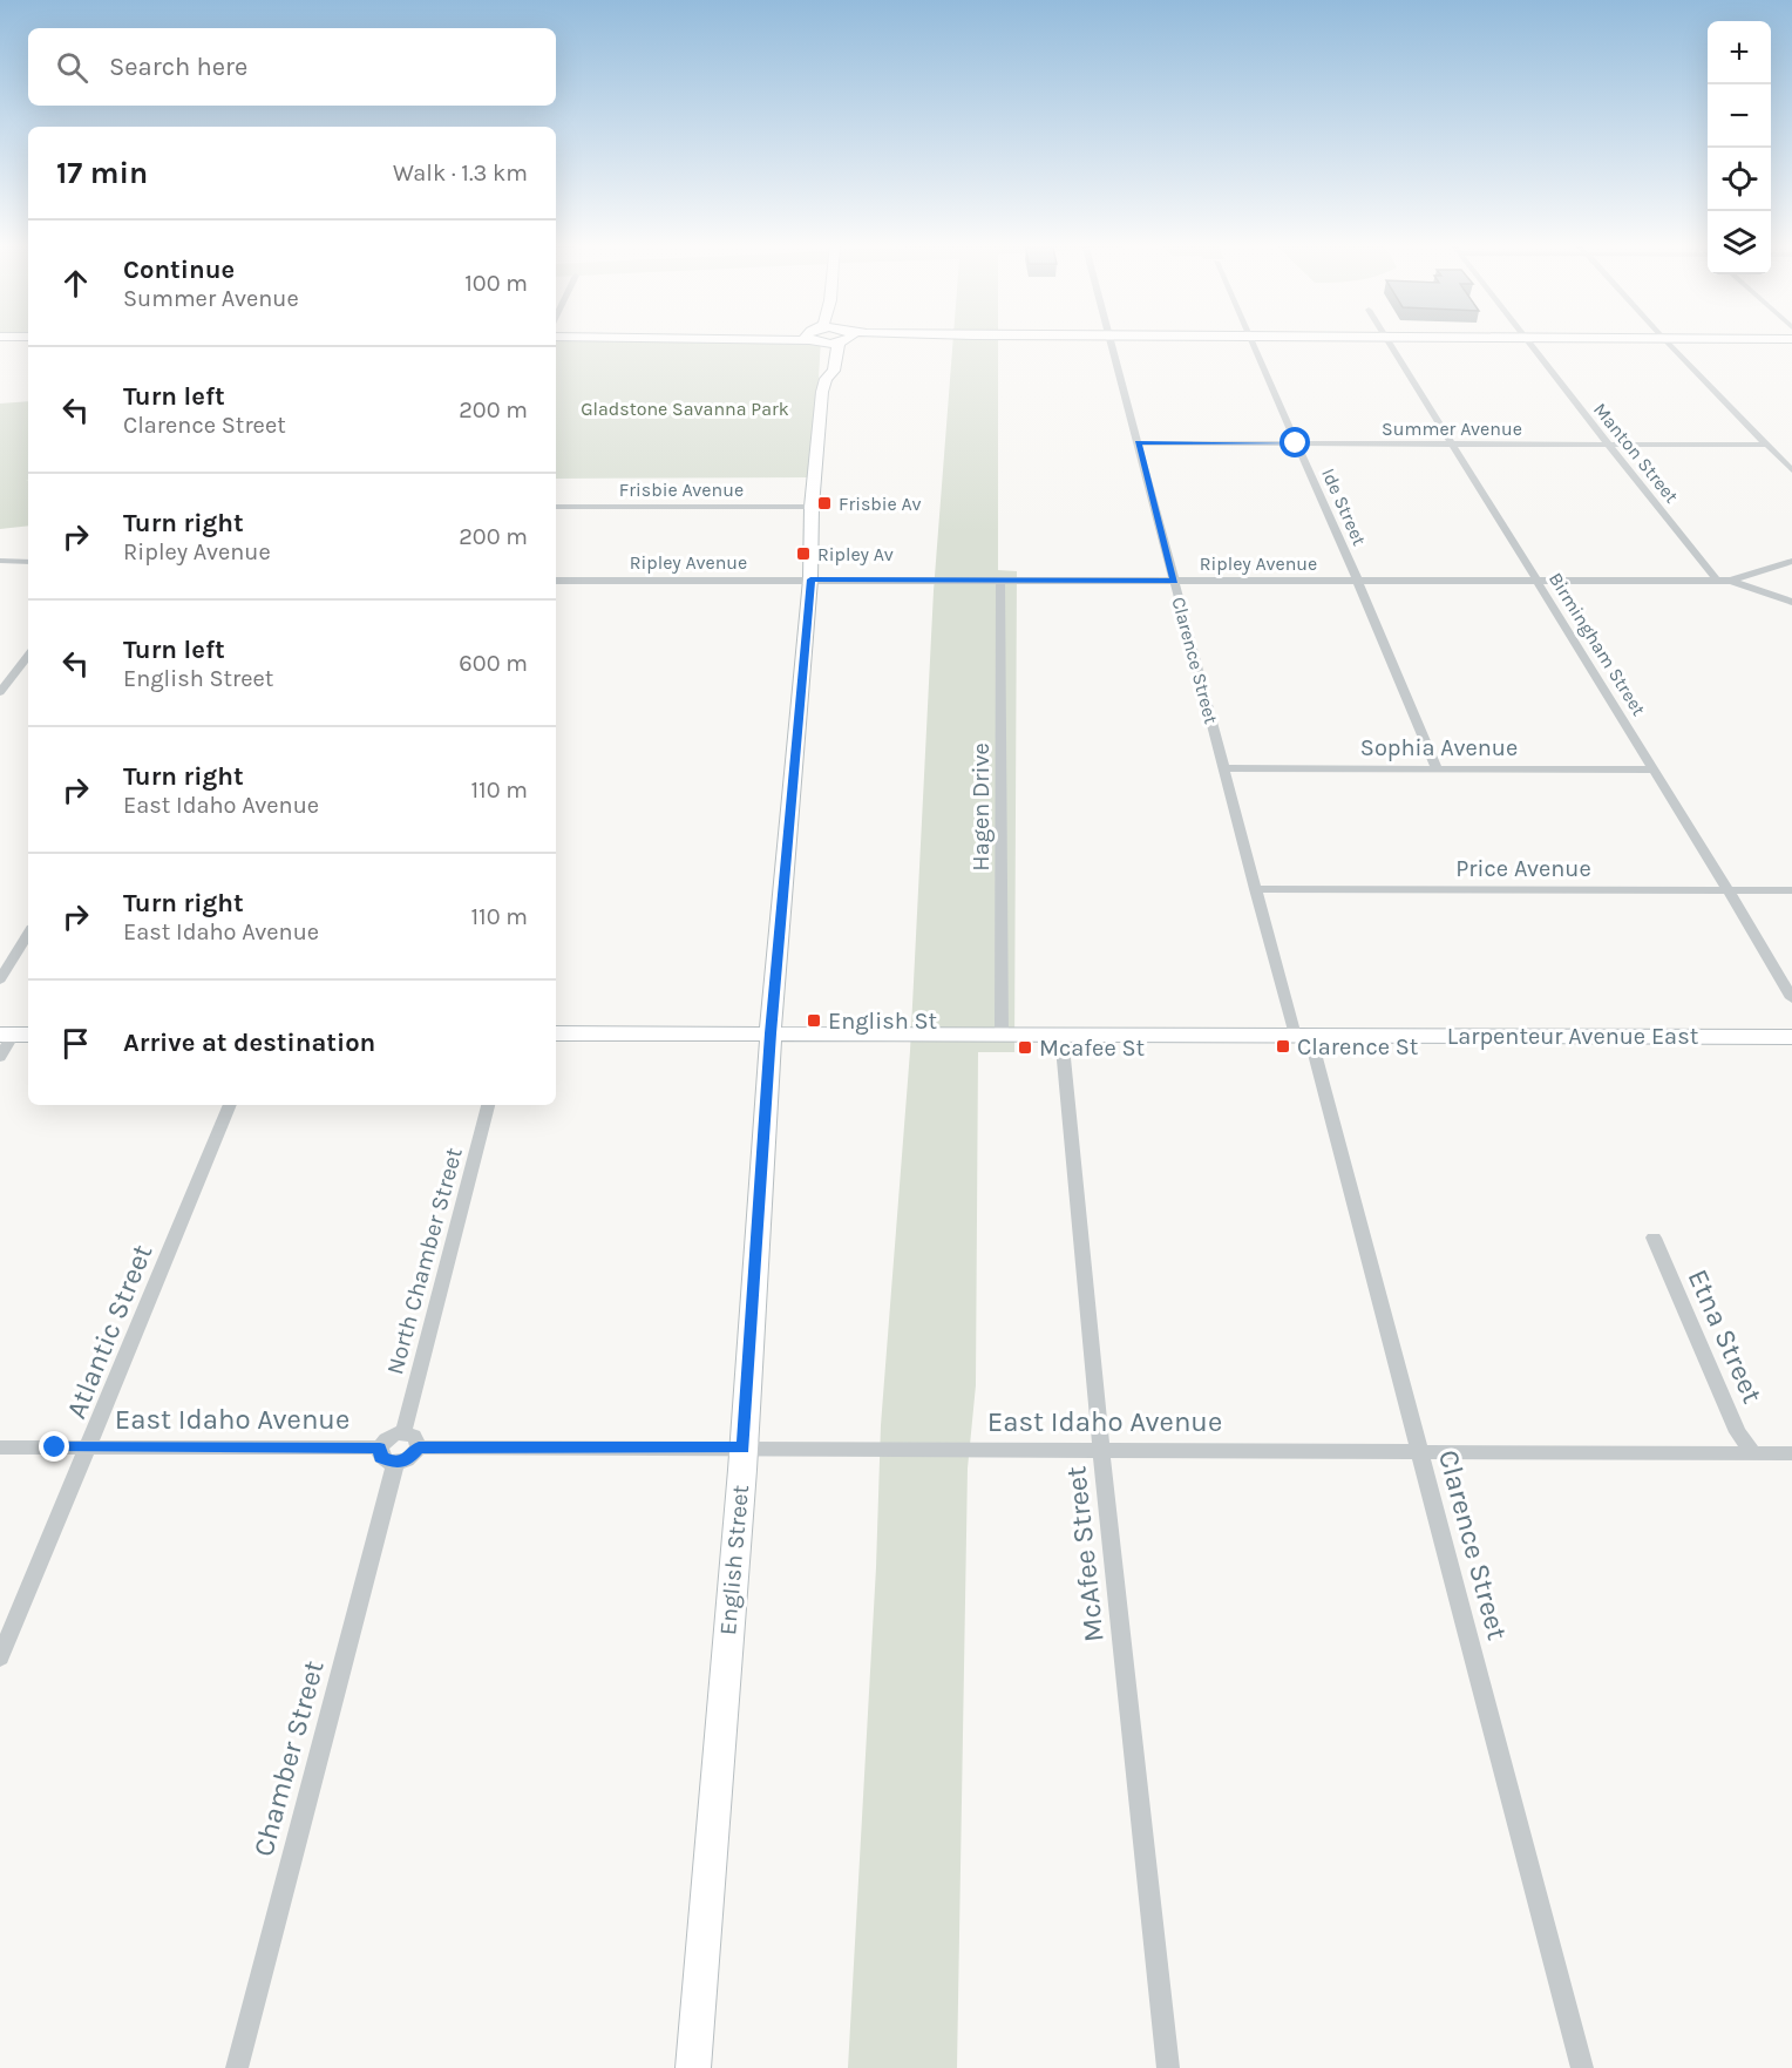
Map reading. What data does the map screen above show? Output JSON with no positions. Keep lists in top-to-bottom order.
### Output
{
  "streets": {
    "street": [
      "Summer Avenue",
      "Manton Street",
      "Frisbie Avenue",
      "Ide Street",
      "Ripley Avenue",
      "Birmingham Street",
      "Clarence Street",
      "Sophia Avenue",
      "Hagen Drive",
      "Price Avenue",
      "Larpenteur Avenue East",
      "North Chamber Street",
      "Atlantic Street",
      "Etna Street",
      "East Idaho Avenue",
      "McAfee Street",
      "English Street",
      "Chamber Street"
    ]
  },
  "crossings": [
    ["Summer Avenue", "Manton Street"],
    ["Summer Avenue", "Ide Street"],
    ["Summer Avenue", "Birmingham Street"],
    ["Summer Avenue", "Clarence Street"],
    ["Manton Street", "Ripley Avenue"],
    ["Frisbie Avenue", "English Street"],
    ["Ide Street", "Ripley Avenue"],
    ["Ide Street", "Sophia Avenue"],
    ["Ripley Avenue", "Birmingham Street"],
    ["Ripley Avenue", "Clarence Street"],
    ["Ripley Avenue", "Hagen Drive"],
    ["Ripley Avenue", "English Street"],
    ["Birmingham Street", "Sophia Avenue"],
    ["Birmingham Street", "Price Avenue"],
    ["Clarence Street", "Sophia Avenue"],
    ["Clarence Street", "Price Avenue"],
    ["Clarence Street", "Larpenteur Avenue East"],
    ["Clarence Street", "East Idaho Avenue"],
    ["Hagen Drive", "Larpenteur Avenue East"],
    ["Larpenteur Avenue East", "McAfee Street"],
    ["Larpenteur Avenue East", "English Street"],
    ["North Chamber Street", "East Idaho Avenue"],
    ["North Chamber Street", "Chamber Street"],
    ["Atlantic Street", "East Idaho Avenue"],
    ["Etna Street", "East Idaho Avenue"],
    ["East Idaho Avenue", "McAfee Street"],
    ["East Idaho Avenue", "English Street"],
    ["East Idaho Avenue", "Chamber Street"]
  ],
  "parks": ["Gladstone Savanna Park"],
  "places": {
    "transit": [
      "Frisbie Av",
      "Ripley Av",
      "English St",
      "Clarence St",
      "Mcafee St"
    ]
  },
  "page": {
    "map_buttons": ["+", "−"],
    "search": "Search here",
    "heading": ["17 min", "Walk · 1.3 km"],
    "list": [
      ["Continue", "Summer Avenue", "100 m"],
      ["Turn left", "Clarence Street", "200 m"],
      ["Turn right", "Ripley Avenue", "200 m"],
      ["Turn left", "English Street", "600 m"],
      ["Turn right", "East Idaho Avenue", "110 m"],
      ["Turn right", "East Idaho Avenue", "110 m"],
      "Arrive at destination"
    ]
  }
}
